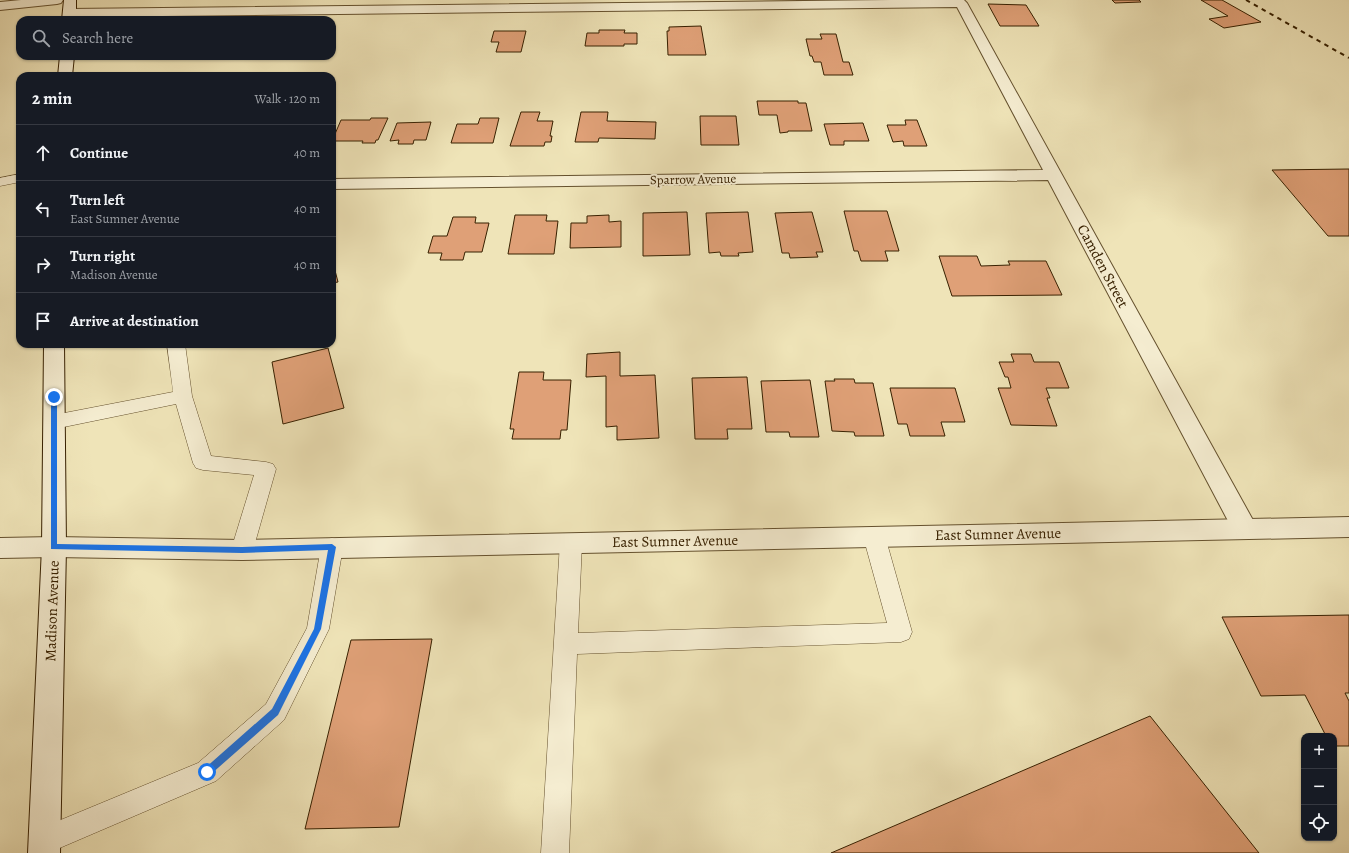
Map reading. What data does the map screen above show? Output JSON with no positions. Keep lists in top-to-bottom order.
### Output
{
  "streets": {
    "street": [
      "Sparrow Avenue",
      "Camden Street",
      "East Sumner Avenue",
      "Madison Avenue"
    ]
  },
  "crossings": [
    ["Sparrow Avenue", "Camden Street"],
    ["Camden Street", "East Sumner Avenue"],
    ["East Sumner Avenue", "Madison Avenue"]
  ],
  "page": {
    "search": "Search here",
    "heading": ["2 min", "Walk · 120 m"],
    "list": [
      ["Continue", "40 m"],
      ["Turn left", "East Sumner Avenue", "40 m"],
      ["Turn right", "Madison Avenue", "40 m"],
      "Arrive at destination"
    ],
    "map_buttons": ["+", "−"]
  }
}
